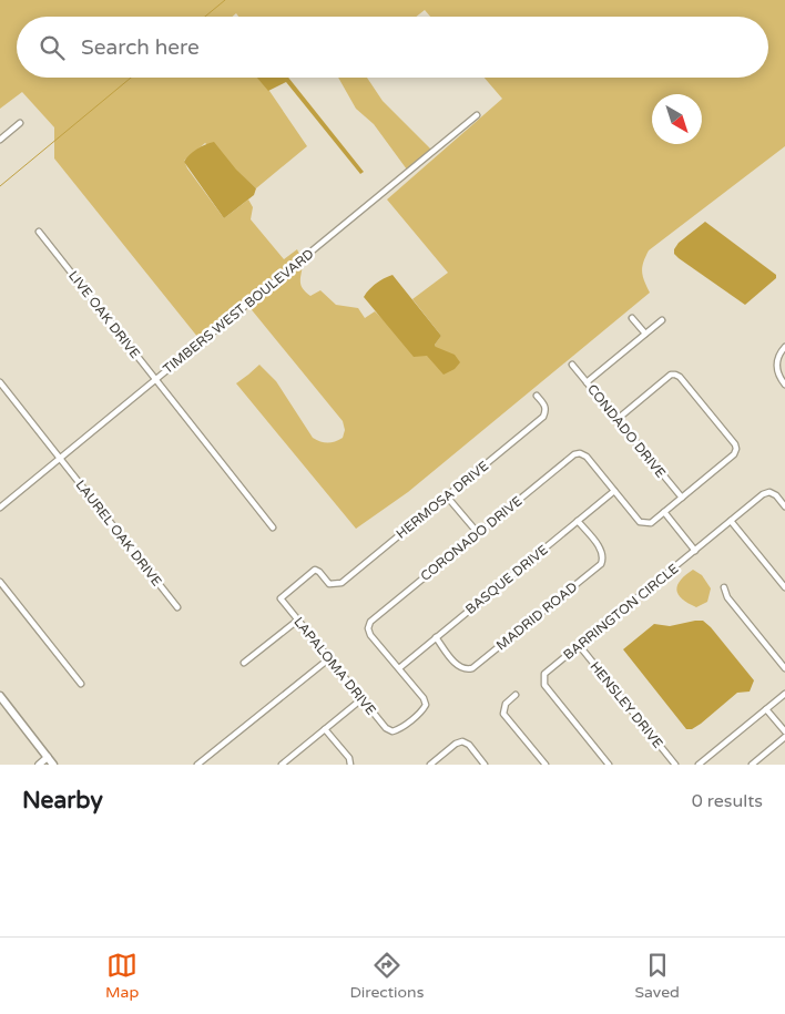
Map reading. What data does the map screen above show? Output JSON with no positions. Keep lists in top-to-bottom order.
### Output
{
  "streets": {
    "street": [
      "TIMBERS WEST BOULEVARD",
      "LIVE OAK DRIVE",
      "CONDADO DRIVE",
      "HERMOSA DRIVE",
      "LAUREL OAK DRIVE",
      "CORONADO DRIVE",
      "BASQUE DRIVE",
      "BARRINGTON CIRCLE",
      "MADRID ROAD",
      "LAPALOMA DRIVE",
      "HENSLEY DRIVE"
    ]
  },
  "crossings": [
    ["TIMBERS WEST BOULEVARD", "LIVE OAK DRIVE"],
    ["TIMBERS WEST BOULEVARD", "LAUREL OAK DRIVE"],
    ["HERMOSA DRIVE", "LAPALOMA DRIVE"],
    ["CORONADO DRIVE", "BASQUE DRIVE"],
    ["CORONADO DRIVE", "LAPALOMA DRIVE"],
    ["BASQUE DRIVE", "MADRID ROAD"],
    ["BASQUE DRIVE", "LAPALOMA DRIVE"],
    ["BARRINGTON CIRCLE", "HENSLEY DRIVE"]
  ],
  "north": "bottom right",
  "page": {
    "search": "Search here",
    "heading": ["Nearby", "0 results"],
    "nav": ["Map", "Directions", "Saved"]
  }
}
